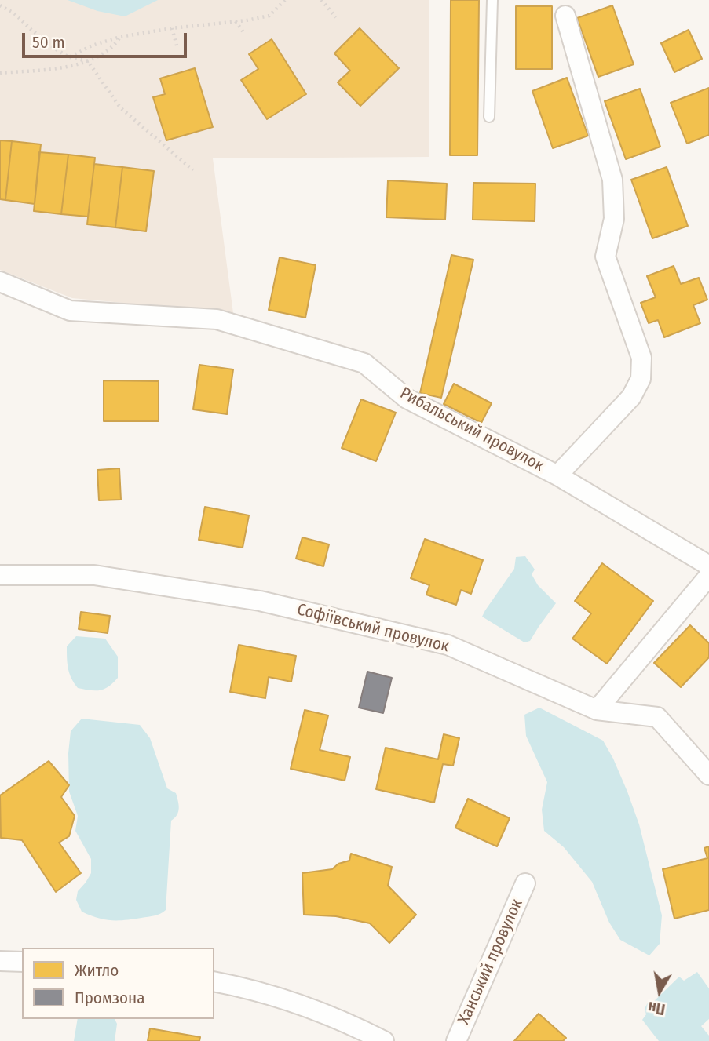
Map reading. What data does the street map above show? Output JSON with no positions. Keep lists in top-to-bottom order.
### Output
{
  "streets": {
    "street": ["Рибальський провулок", "Софіївський провулок", "Ханський провулок"]
  },
  "legend": ["Житло", "Промзона"],
  "scale_bar": "50 m",
  "north": "bottom"
}
